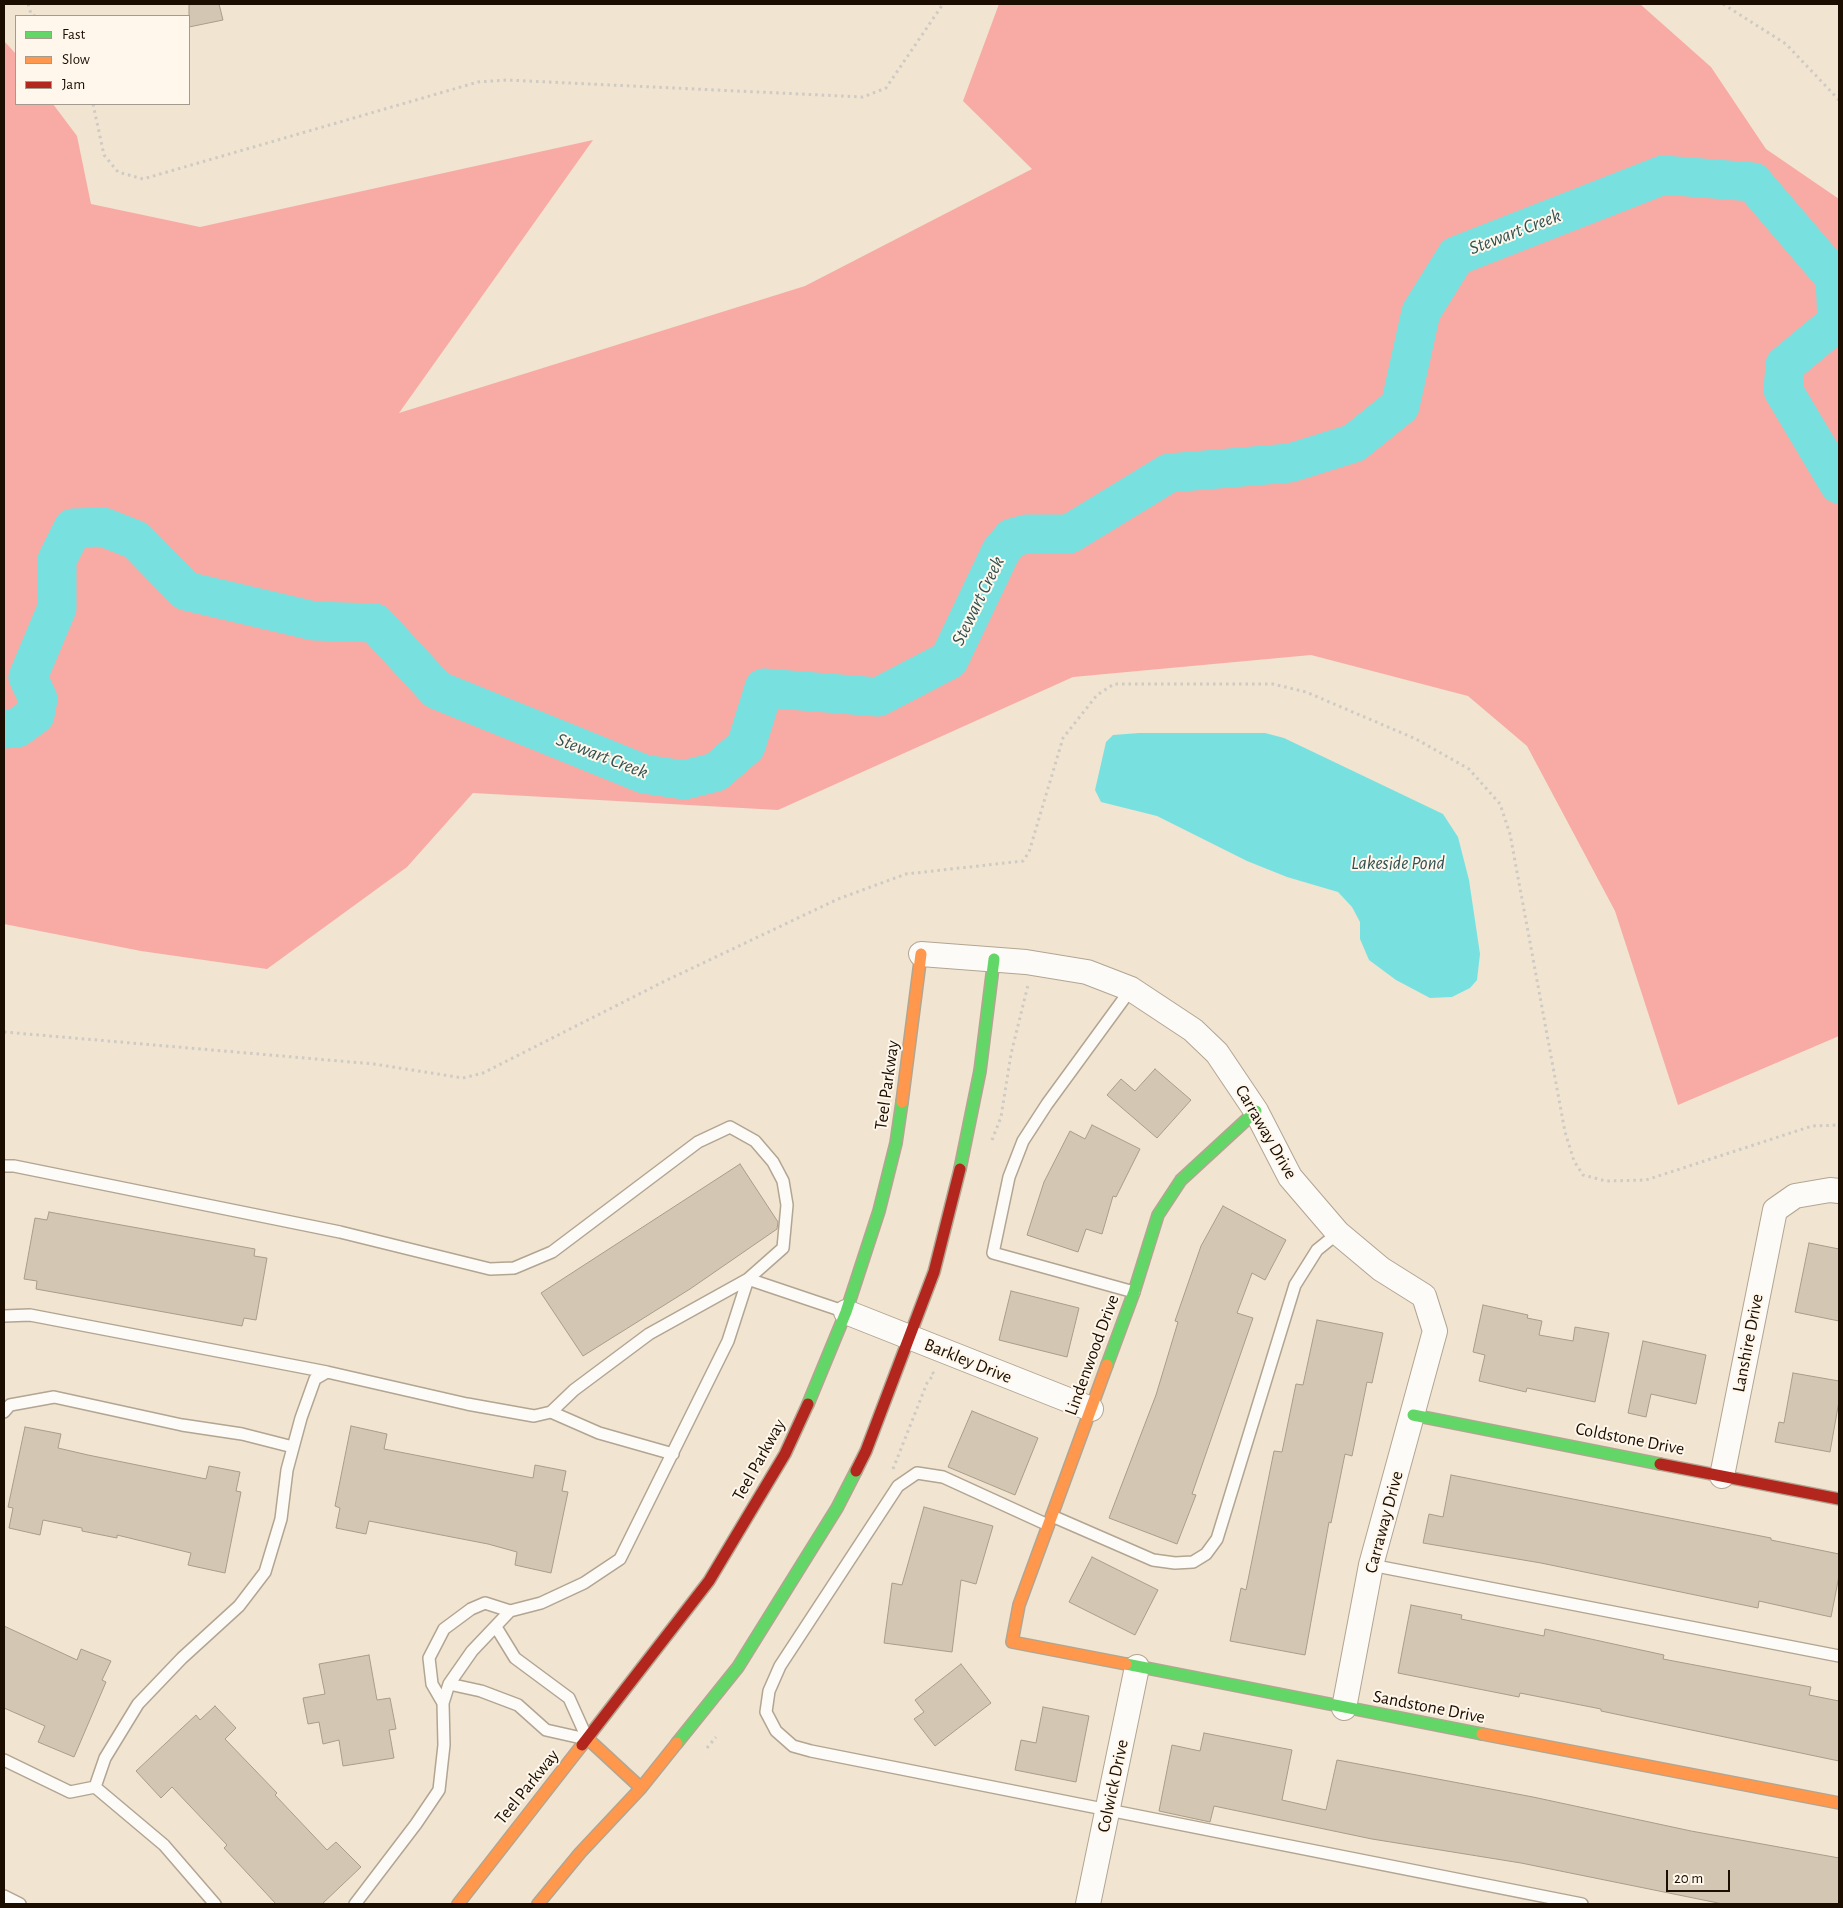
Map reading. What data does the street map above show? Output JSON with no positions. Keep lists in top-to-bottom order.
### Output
{
  "streets": {
    "street": [
      "Teel Parkway",
      "Carraway Drive",
      "Lanshire Drive",
      "Lindenwood Drive",
      "Barkley Drive",
      "Coldstone Drive",
      "Sandstone Drive",
      "Colwick Drive"
    ]
  },
  "crossings": [
    ["Teel Parkway", "Carraway Drive"],
    ["Teel Parkway", "Barkley Drive"],
    ["Carraway Drive", "Lindenwood Drive"],
    ["Carraway Drive", "Coldstone Drive"],
    ["Carraway Drive", "Sandstone Drive"],
    ["Lanshire Drive", "Coldstone Drive"],
    ["Lindenwood Drive", "Barkley Drive"],
    ["Lindenwood Drive", "Sandstone Drive"],
    ["Sandstone Drive", "Colwick Drive"]
  ],
  "water": ["Stewart Creek", "Lakeside Pond"],
  "legend": ["Fast", "Slow", "Jam"],
  "scale_bar": "20 m"
}
